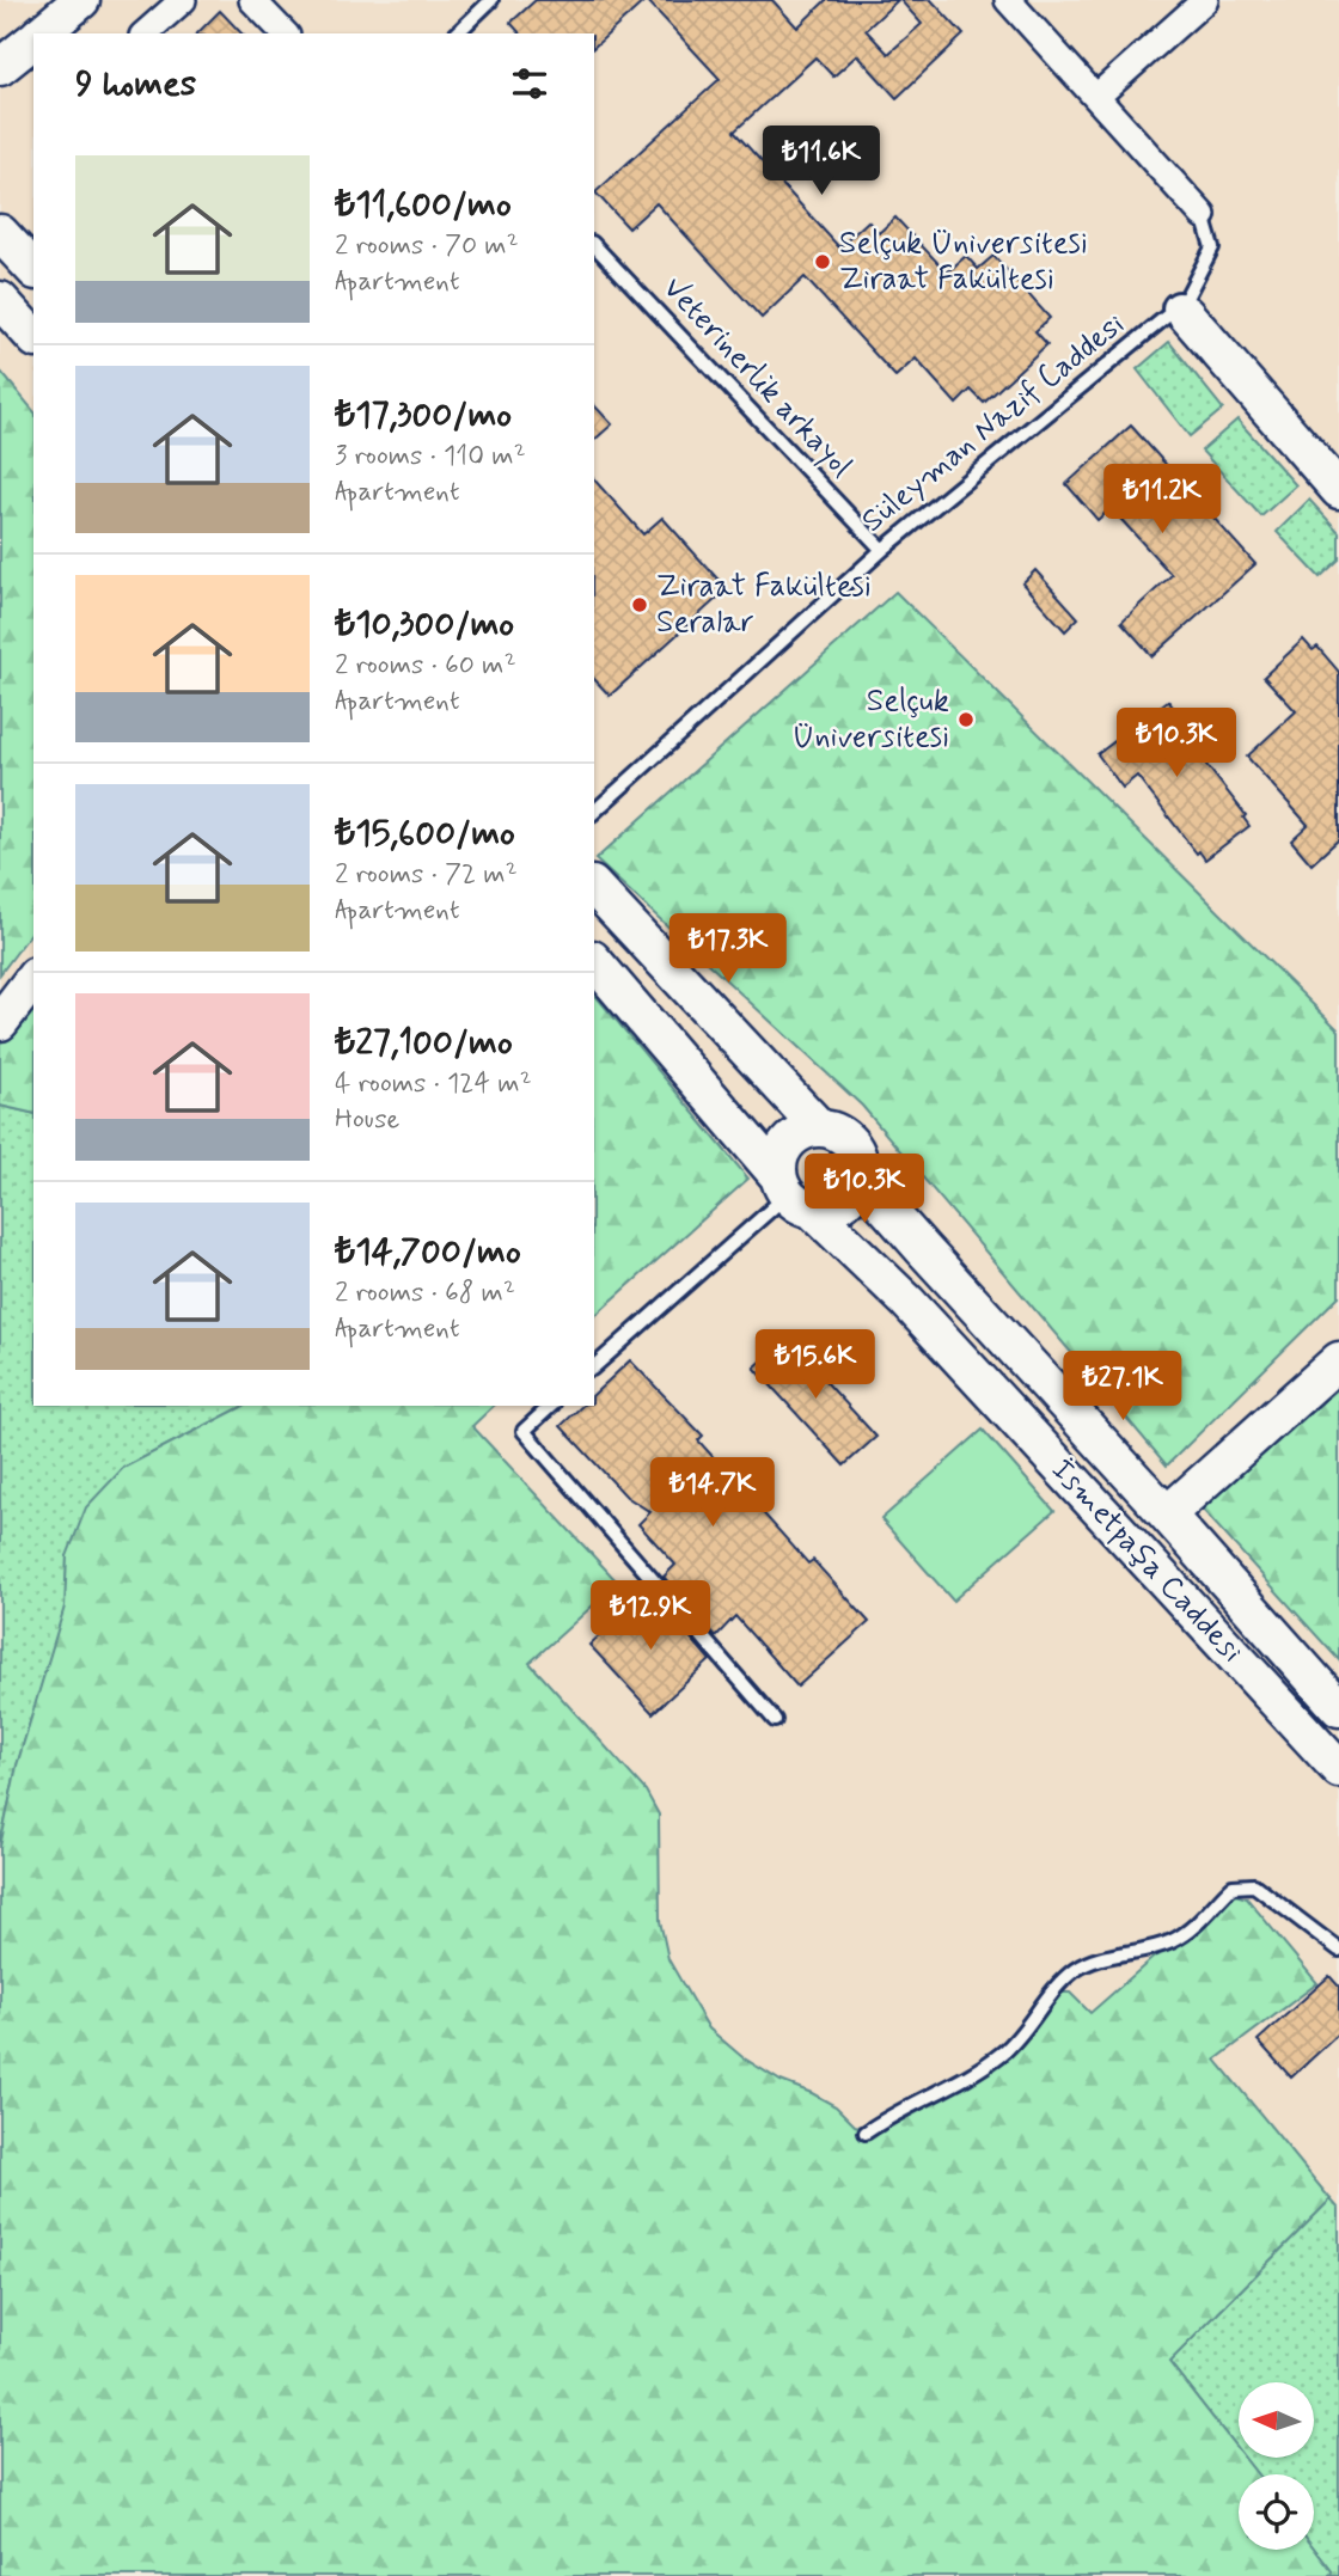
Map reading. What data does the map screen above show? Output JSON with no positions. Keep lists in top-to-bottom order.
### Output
{
  "streets": {
    "main road": ["İsmetpaşa Caddesi"],
    "lane": ["Veterinerlik arkayol", "Süleyman Nazif Caddesi"]
  },
  "crossings": [
    ["Veterinerlik arkayol", "Süleyman Nazif Caddesi"]
  ],
  "places": ["Selçuk Üniversitesi Ziraat Fakültesi", "Ziraat Fakültesi Seralar", "Selçuk Üniversitesi"],
  "north": "left",
  "page": {
    "heading": "9 homes",
    "price": [
      "₺11.6K",
      "₺11.2K",
      "₺10.3K",
      "₺17.3K",
      "₺10.3K",
      "₺15.6K",
      "₺27.1K",
      "₺14.7K",
      "₺12.9K"
    ],
    "list": [
      {
        "name": "₺11,600/mo",
        "note": "2 rooms · 70 m² · Apartment"
      },
      {
        "name": "₺17,300/mo",
        "note": "3 rooms · 110 m² · Apartment"
      },
      {
        "name": "₺10,300/mo",
        "note": "2 rooms · 60 m² · Apartment"
      },
      {
        "name": "₺15,600/mo",
        "note": "2 rooms · 72 m² · Apartment"
      },
      {
        "name": "₺27,100/mo",
        "note": "4 rooms · 124 m² · House"
      },
      {
        "name": "₺14,700/mo",
        "note": "2 rooms · 68 m² · Apartment"
      }
    ]
  }
}
